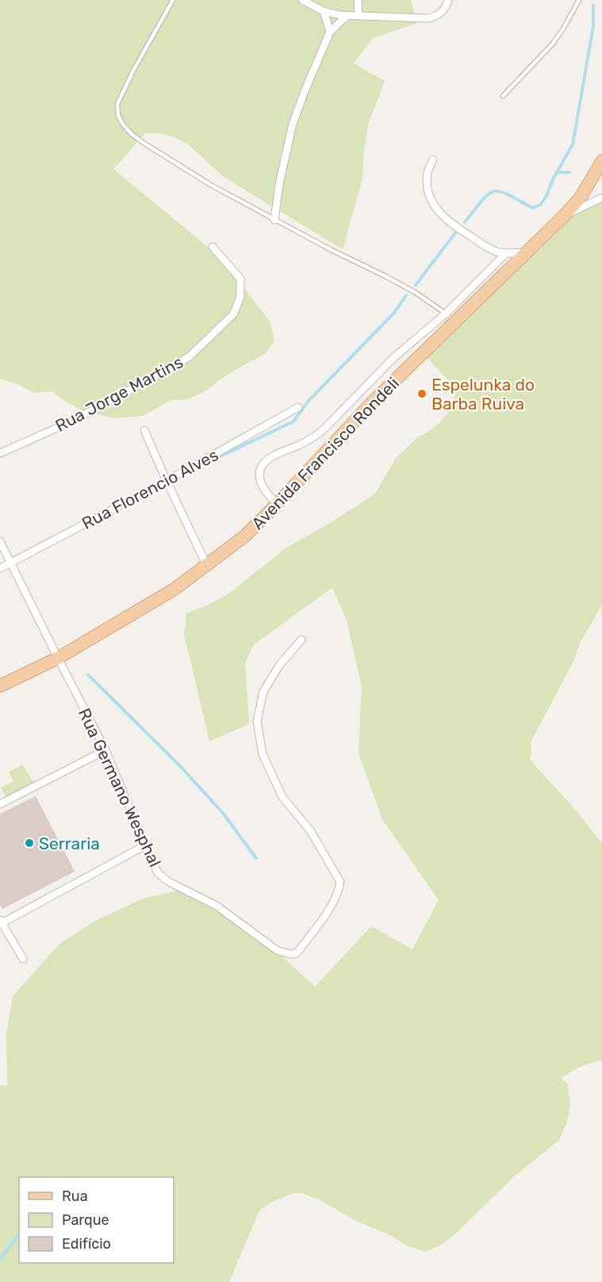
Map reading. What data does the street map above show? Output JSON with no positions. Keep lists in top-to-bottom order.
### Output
{
  "streets": {
    "main road": ["Avenida Francisco Rondeli"],
    "street": ["Rua Jorge Martins", "Rua Florencio Alves", "Rua Germano Wesphal"]
  },
  "crossings": [
    ["Avenida Francisco Rondeli", "Rua Germano Wesphal"],
    ["Rua Florencio Alves", "Rua Germano Wesphal"]
  ],
  "places": ["Espelunka do Barba Ruiva", "Serraria"],
  "legend": ["Rua", "Parque", "Edifício"]
}
